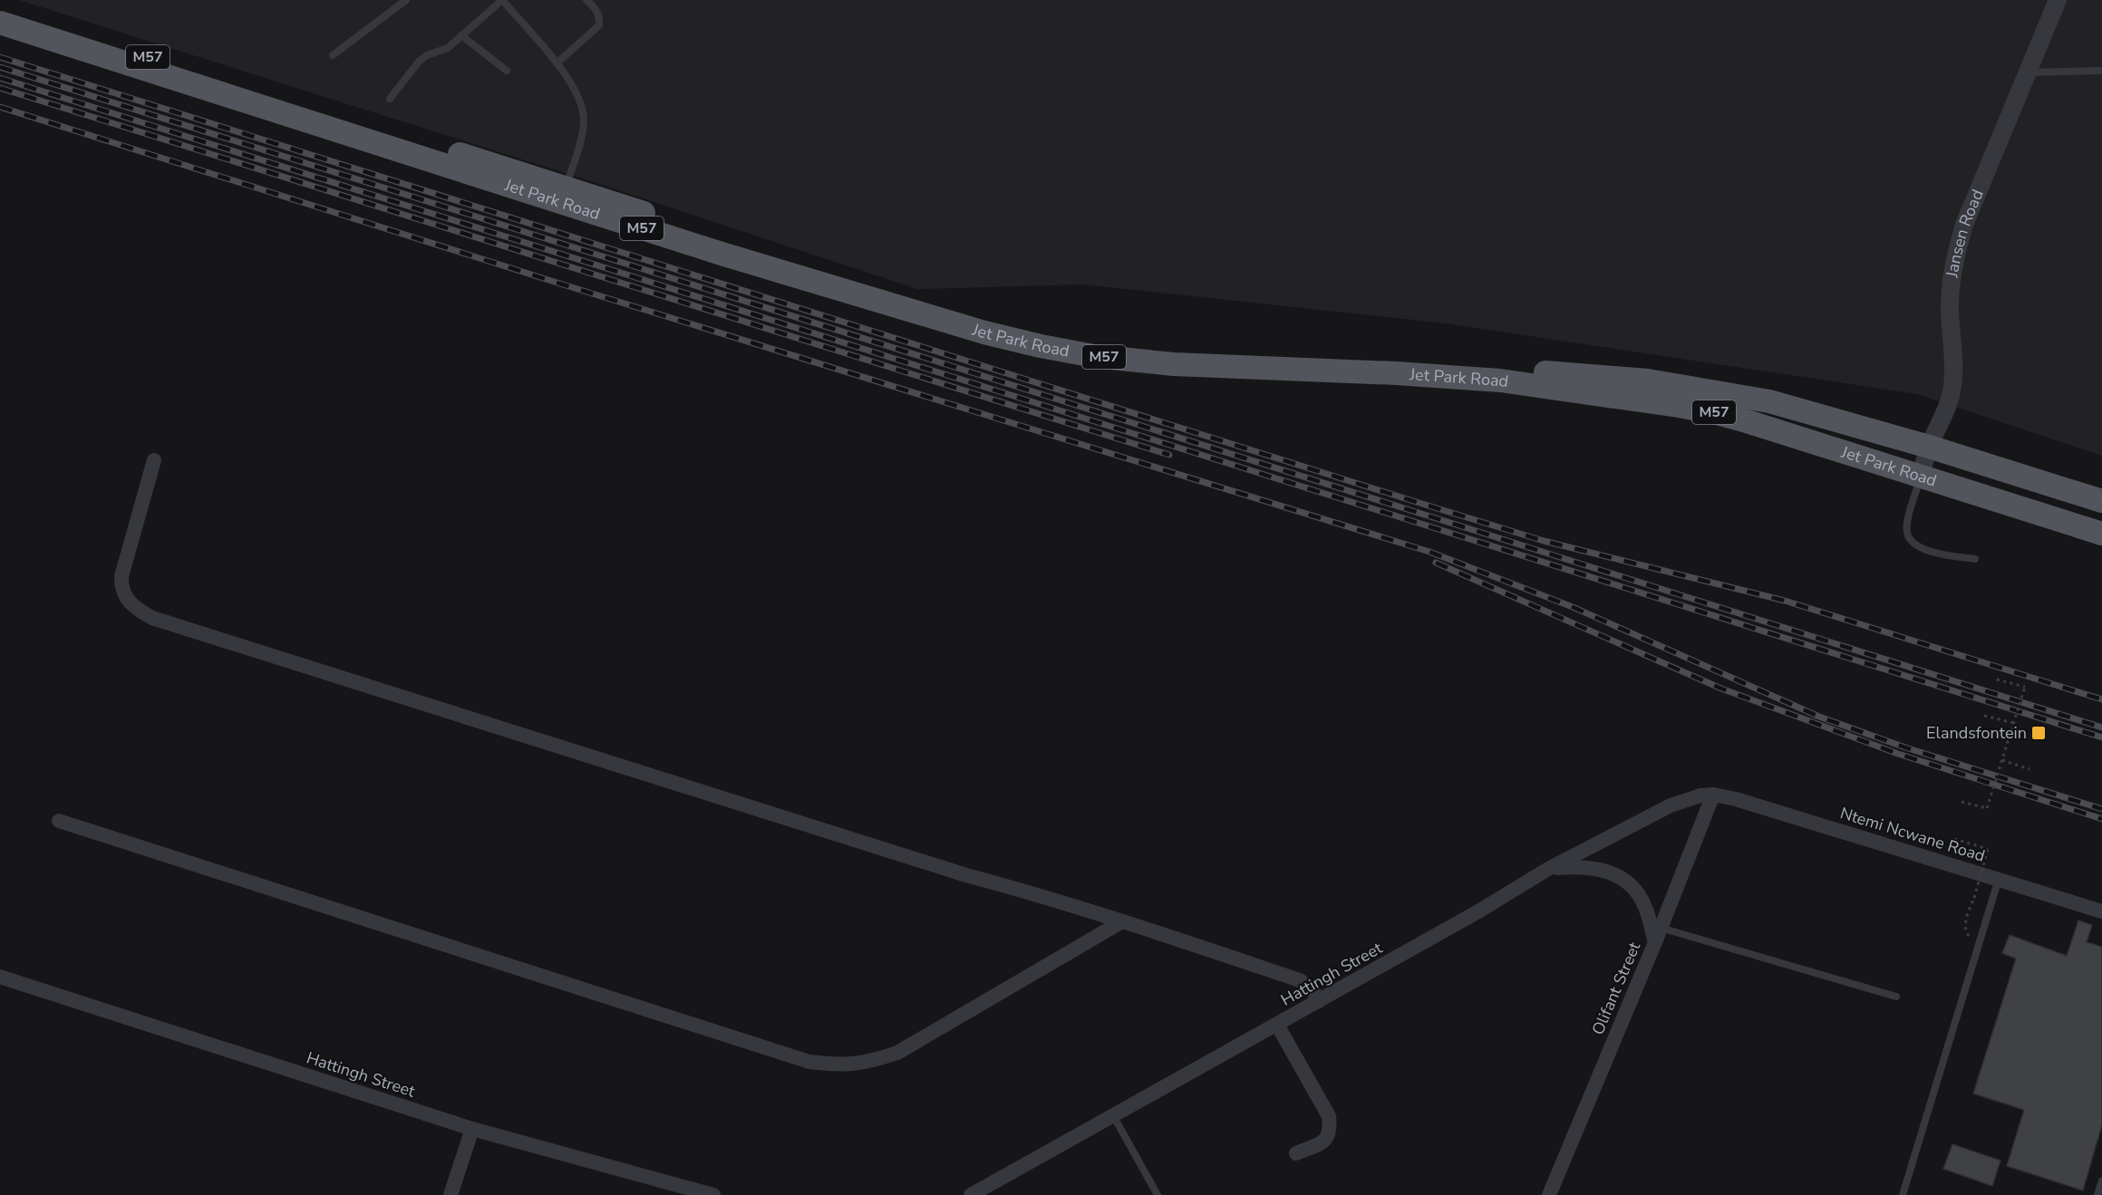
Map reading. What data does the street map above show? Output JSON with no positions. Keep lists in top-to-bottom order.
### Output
{
  "streets": {
    "main road": ["M57", "Jet Park Road"],
    "street": [
      "Jansen Road",
      "Ntemi Ncwane Road",
      "Hattingh Street",
      "Olifant Street"
    ]
  },
  "crossings": [
    ["Jet Park Road", "Jansen Road"],
    ["Ntemi Ncwane Road", "Hattingh Street"],
    ["Ntemi Ncwane Road", "Olifant Street"],
    ["Hattingh Street", "Olifant Street"]
  ],
  "places": {
    "transit": ["Elandsfontein"]
  }
}
